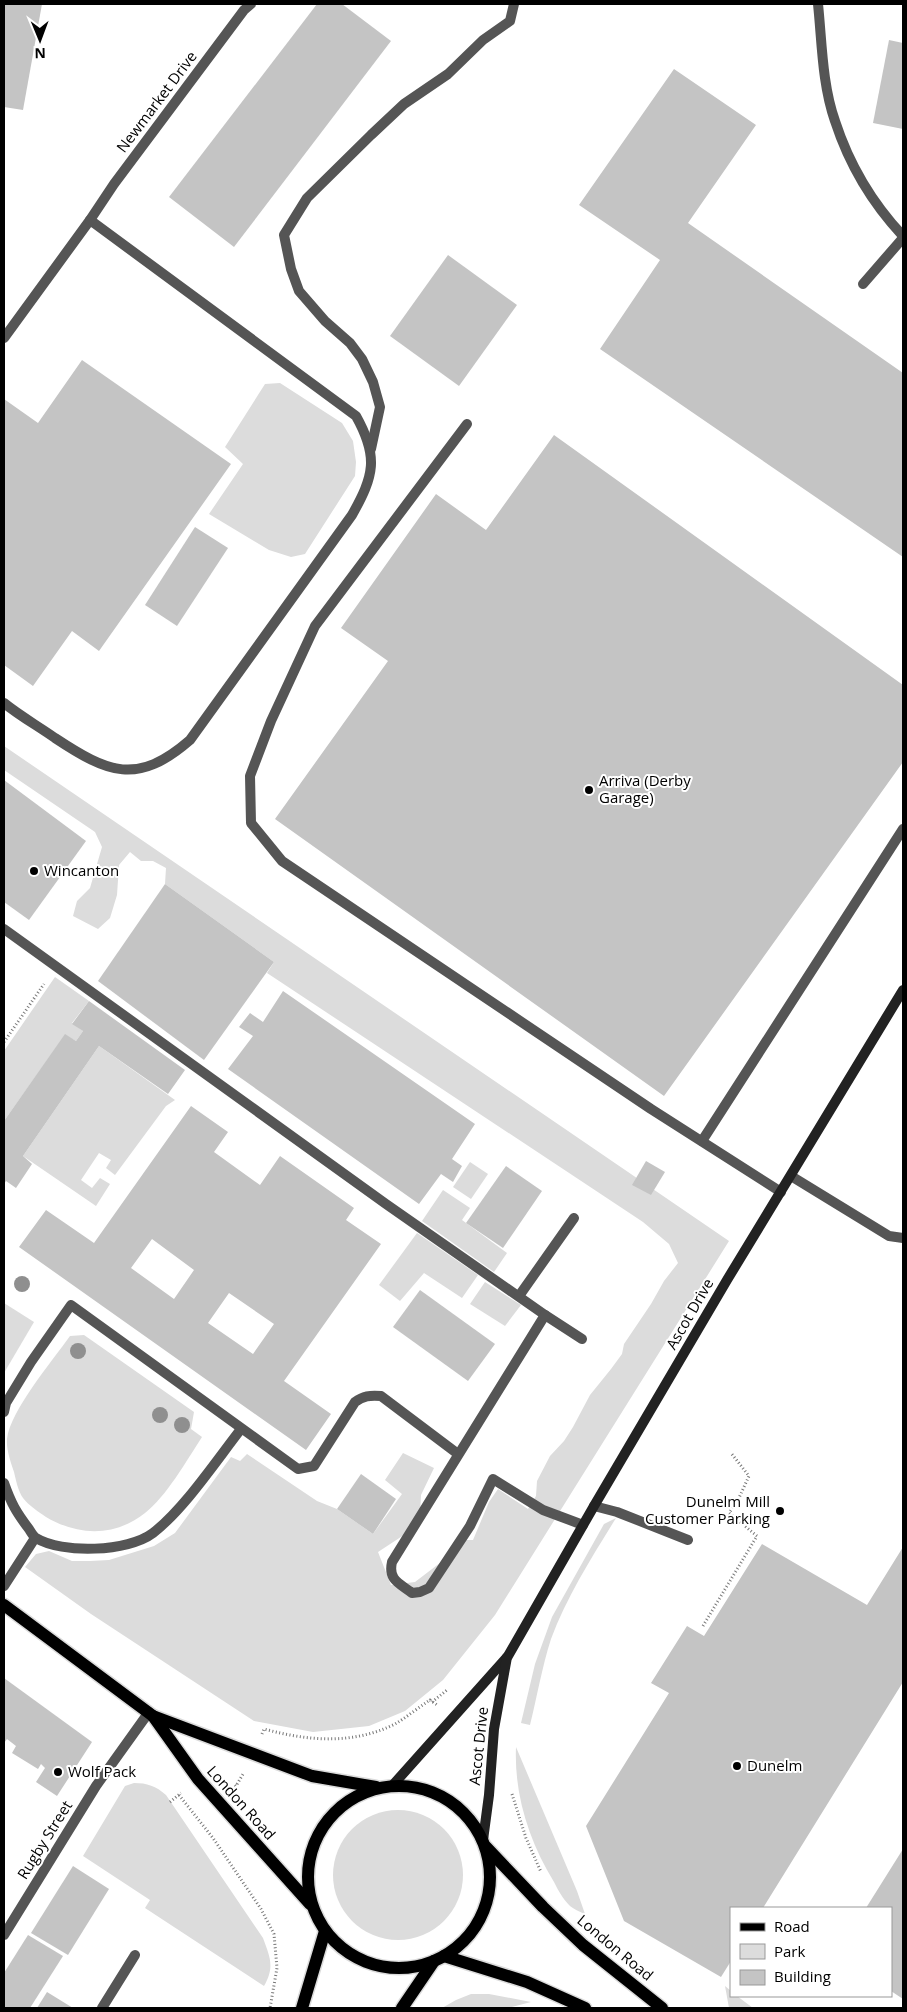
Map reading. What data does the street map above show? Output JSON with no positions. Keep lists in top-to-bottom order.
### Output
{
  "streets": {
    "main road": ["London Road"],
    "street": ["Newmarket Drive", "Ascot Drive", "Rugby Street"]
  },
  "crossings": [
    ["Ascot Drive", "London Road"],
    ["London Road", "Rugby Street"]
  ],
  "places": [
    "Arriva (Derby Garage)",
    "Wincanton",
    "Dunelm Mill Customer Parking",
    "Dunelm",
    "Wolf Pack"
  ],
  "legend": ["Road", "Park", "Building"],
  "north": "bottom"
}
